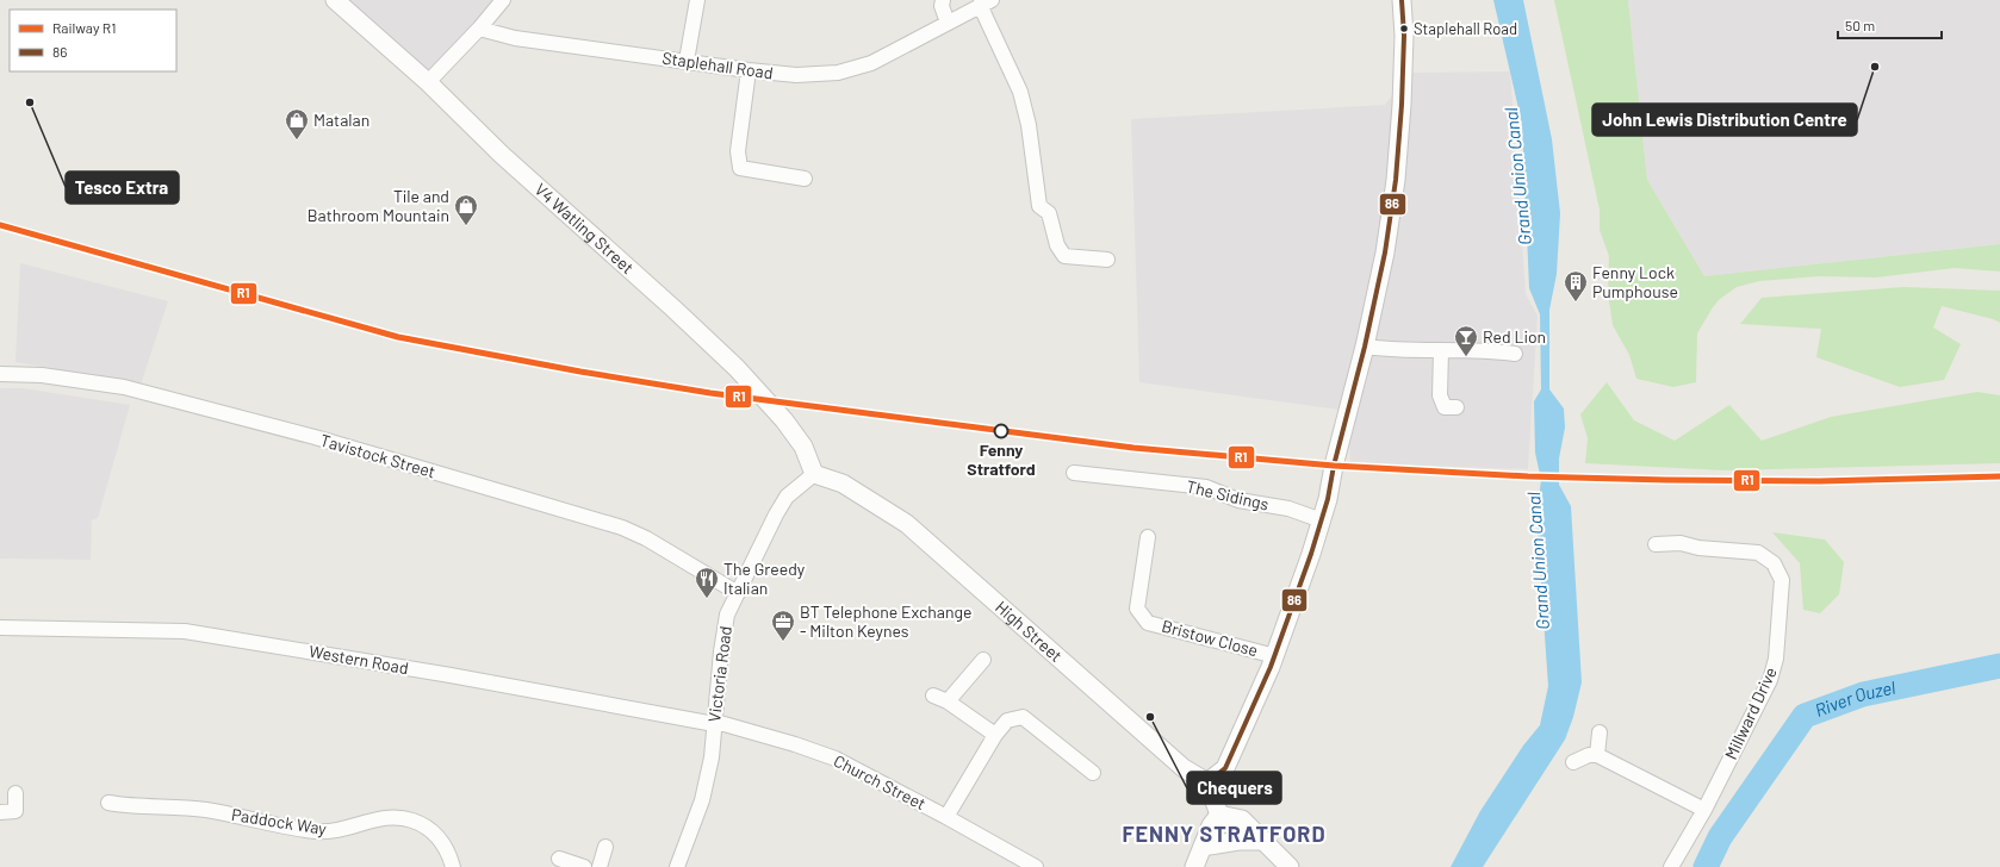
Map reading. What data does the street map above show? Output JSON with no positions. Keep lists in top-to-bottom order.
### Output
{
  "streets": {
    "street": [
      "Staplehall Road",
      "V4 Watling Street",
      "Tavistock Street",
      "The Sidings",
      "High Street",
      "Bristow Close",
      "Western Road",
      "Victoria Road",
      "Millward Drive",
      "Church Street",
      "Paddock Way"
    ]
  },
  "crossings": [
    ["V4 Watling Street", "High Street"],
    ["V4 Watling Street", "Victoria Road"],
    ["Tavistock Street", "Victoria Road"],
    ["High Street", "Victoria Road"],
    ["Western Road", "Victoria Road"],
    ["Western Road", "Church Street"],
    ["Victoria Road", "Church Street"]
  ],
  "districts": ["FENNY STRATFORD"],
  "water": ["Grand Union Canal", "River Ouzel"],
  "places": {
    "other": [
      "Staplehall Road",
      "John Lewis Distribution Centre",
      "Tesco Extra",
      "Fenny Stratford",
      "Chequers"
    ],
    "shop": ["Matalan", "Tile and Bathroom Mountain"],
    "building": ["Fenny Lock Pumphouse"],
    "bar": ["Red Lion"],
    "restaurant": ["The Greedy Italian"],
    "office": ["BT Telephone Exchange - Milton Keynes"]
  },
  "lines": ["transit line 86", "rail line R1"],
  "legend": ["Railway R1", "86"],
  "scale_bar": "50 m"
}
